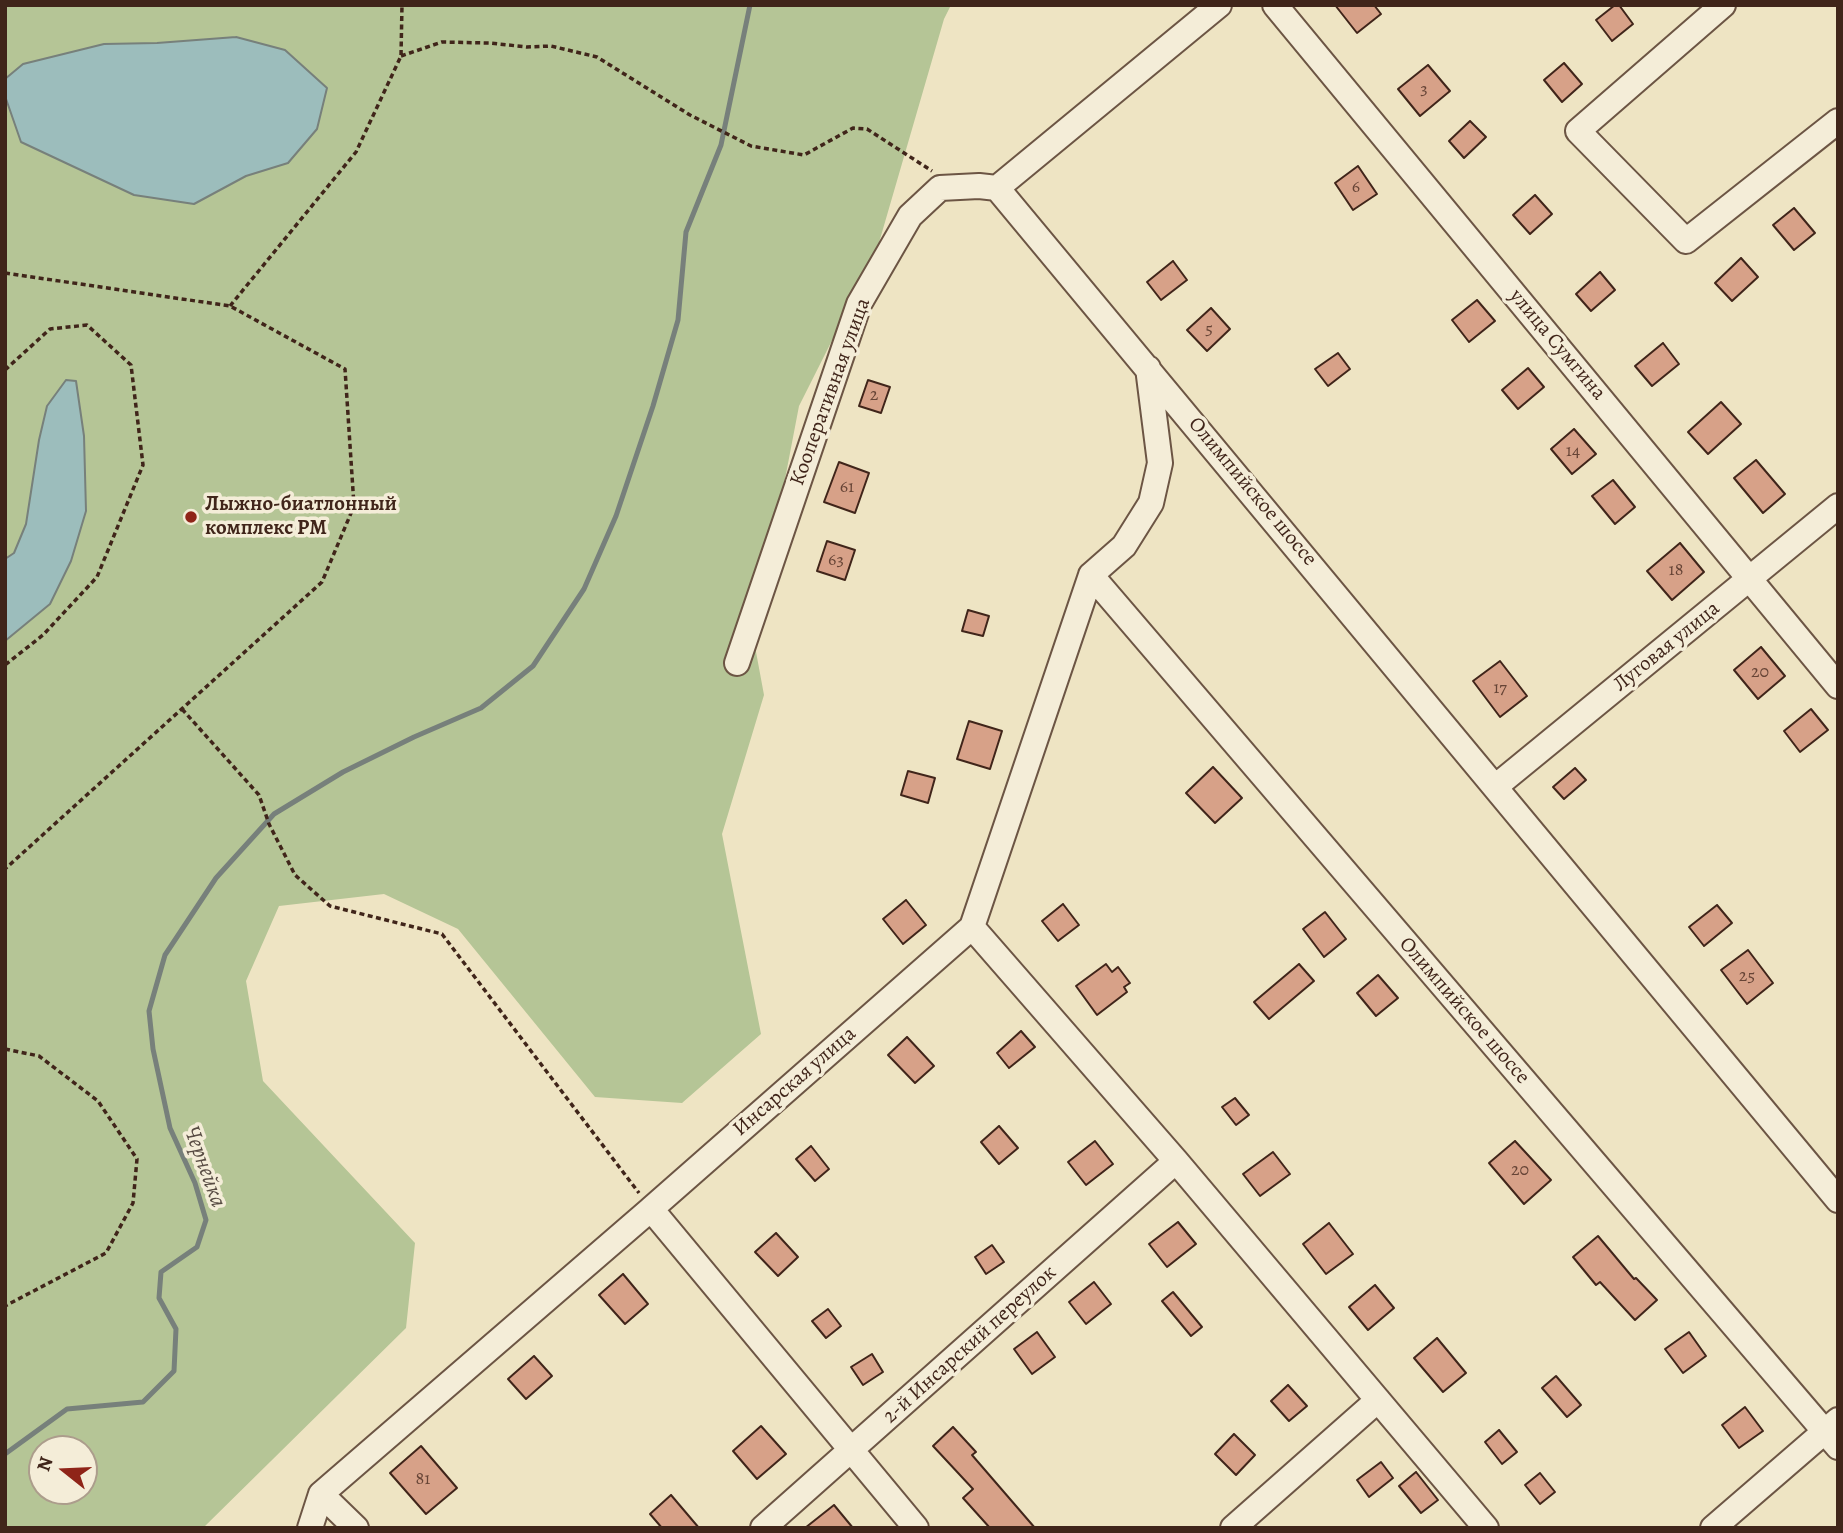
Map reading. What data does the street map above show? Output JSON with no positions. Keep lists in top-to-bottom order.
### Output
{
  "streets": {
    "street": [
      "улица Сумгина",
      "Кооперативная улица",
      "Олимпийское шоссе",
      "Луговая улица",
      "Инсарская улица",
      "2-й Инсарский переулок"
    ]
  },
  "crossings": [
    ["улица Сумгина", "Луговая улица"],
    ["Кооперативная улица", "Олимпийское шоссе"],
    ["Олимпийское шоссе", "Луговая улица"]
  ],
  "water": ["Чернейка"],
  "places": ["Лыжно-биатлонный комплекс РМ"],
  "house_numbers": [
    "3",
    "6",
    "5",
    "2",
    "14",
    "61",
    "63",
    "18",
    "20",
    "17",
    "25",
    "20",
    "81"
  ],
  "north": "left"
}
